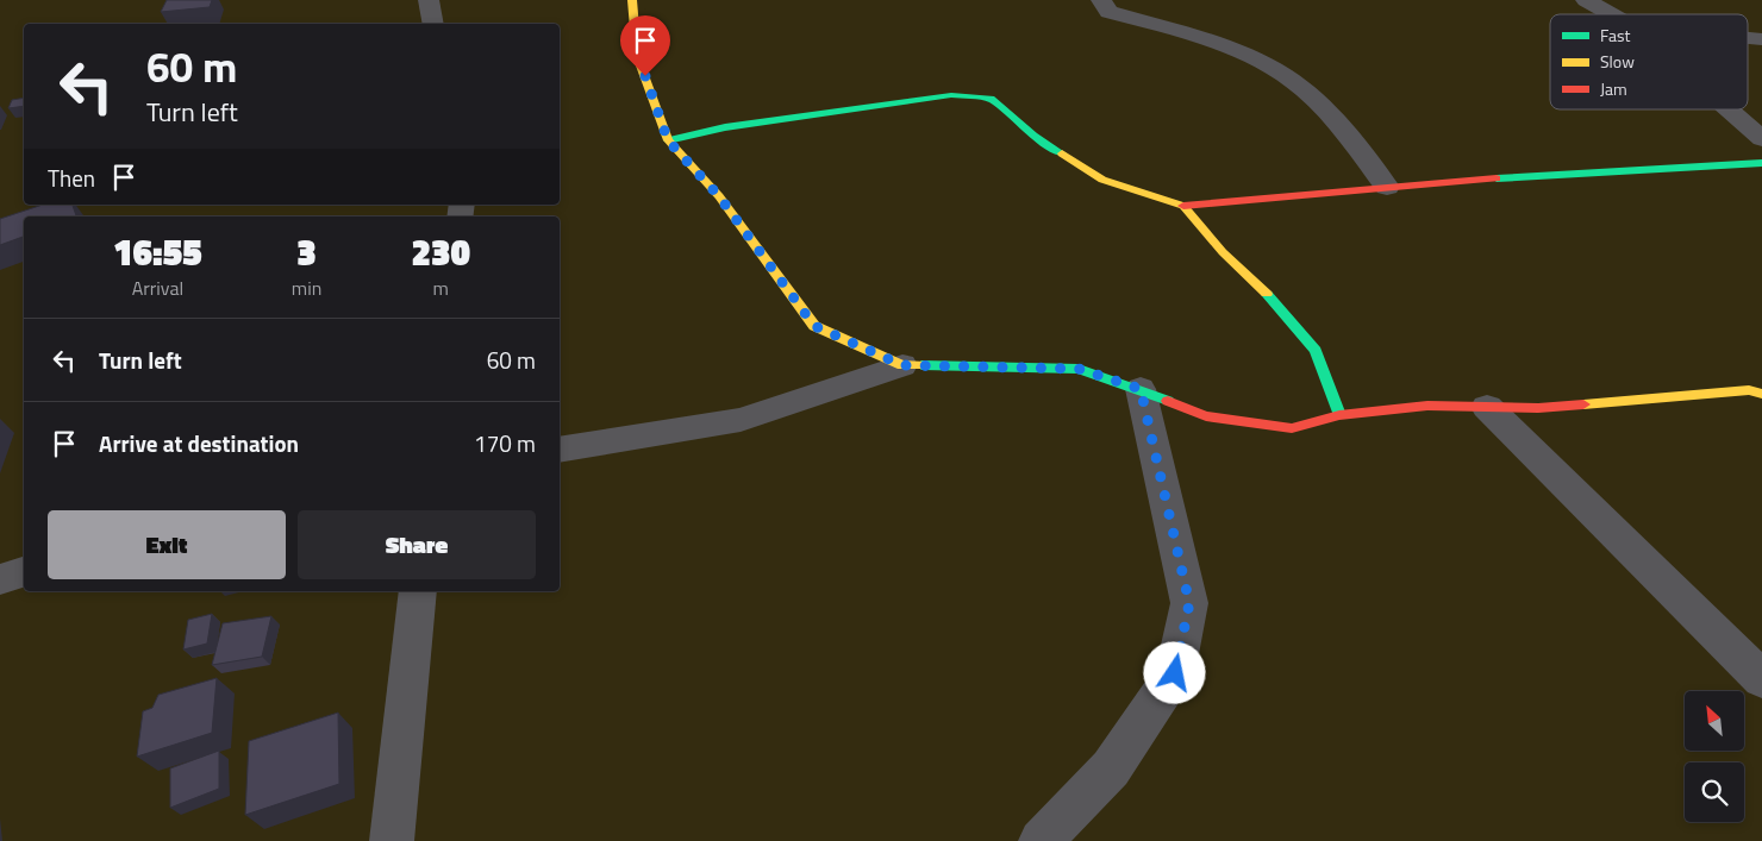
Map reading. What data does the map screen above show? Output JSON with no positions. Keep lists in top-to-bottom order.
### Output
{
  "legend": ["Fast", "Slow", "Jam"],
  "north": "top left",
  "page": {
    "turn": ["60 m", "Turn left"],
    "then": "Then",
    "eta": [
      "16:55",
      "Arrival",
      "3",
      "min",
      "230",
      "m"
    ],
    "list": [
      {
        "name": "Turn left",
        "value": "60 m"
      },
      {
        "name": "Arrive at destination",
        "value": "170 m"
      }
    ],
    "buttons": ["Exit", "Share"]
  }
}
